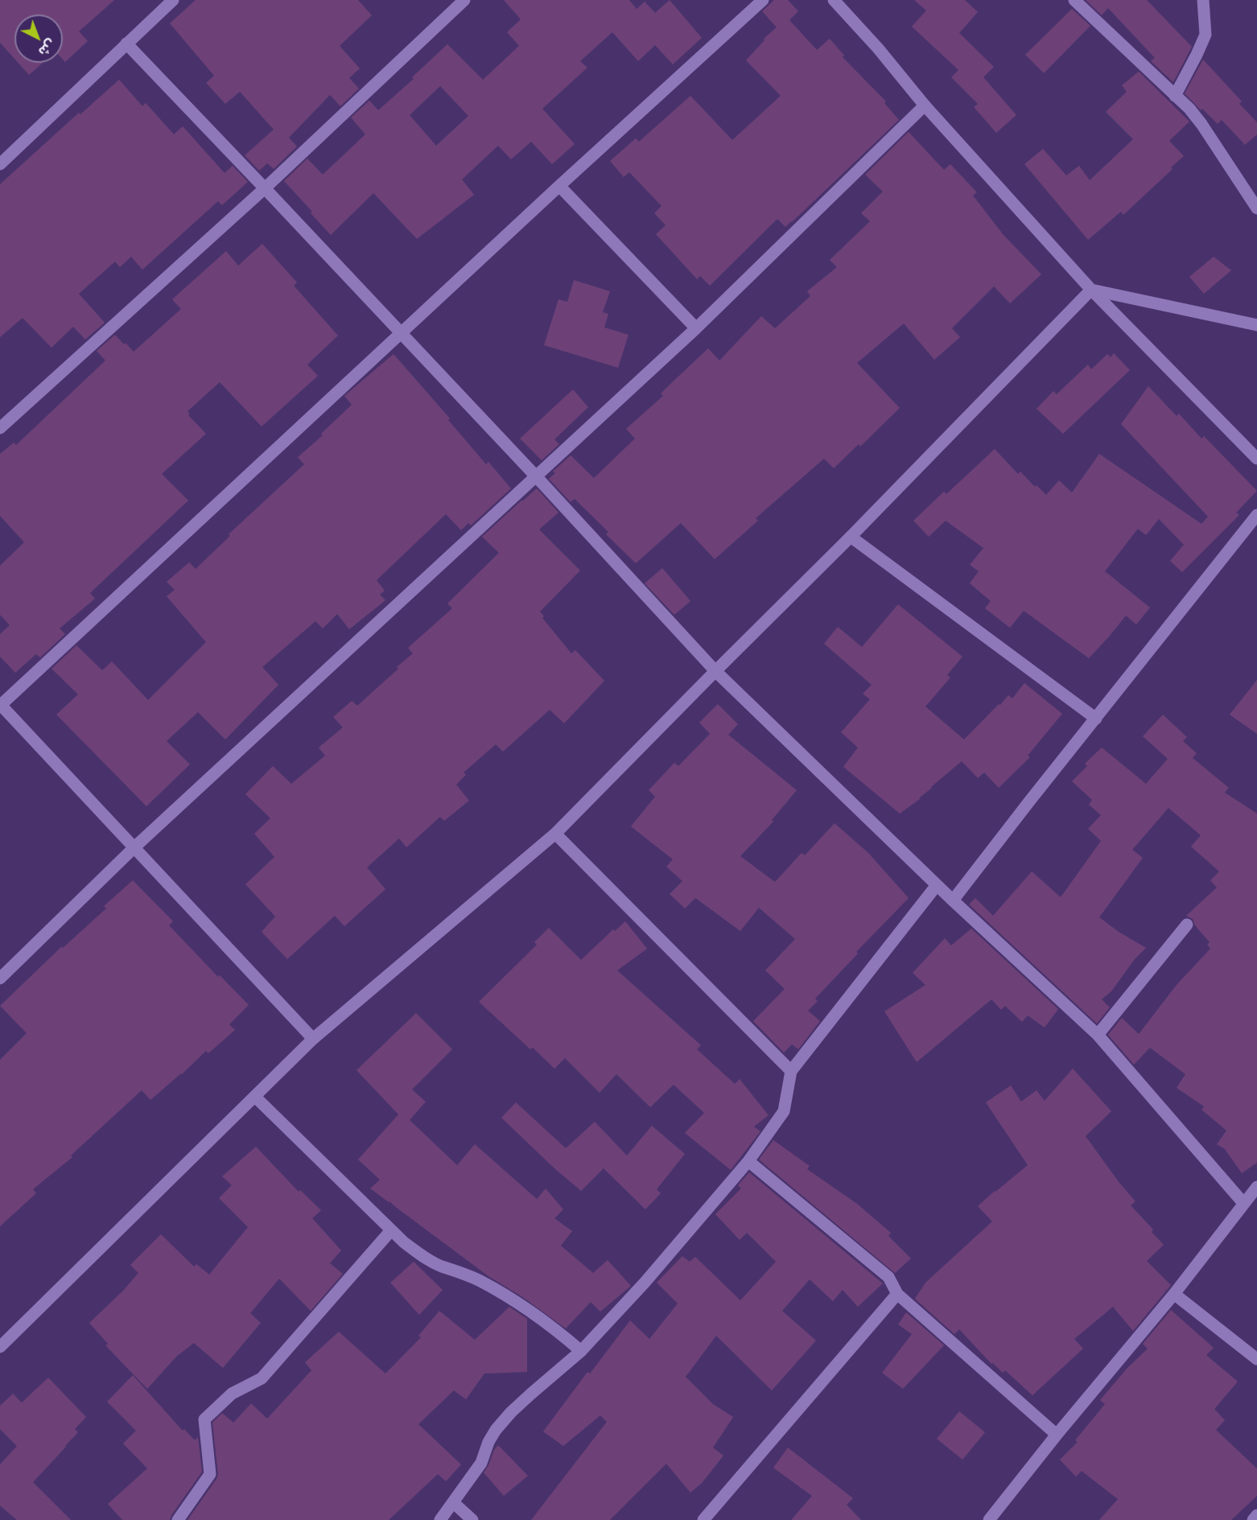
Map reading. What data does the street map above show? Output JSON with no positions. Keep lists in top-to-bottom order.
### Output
{
  "north": "bottom right"
}
